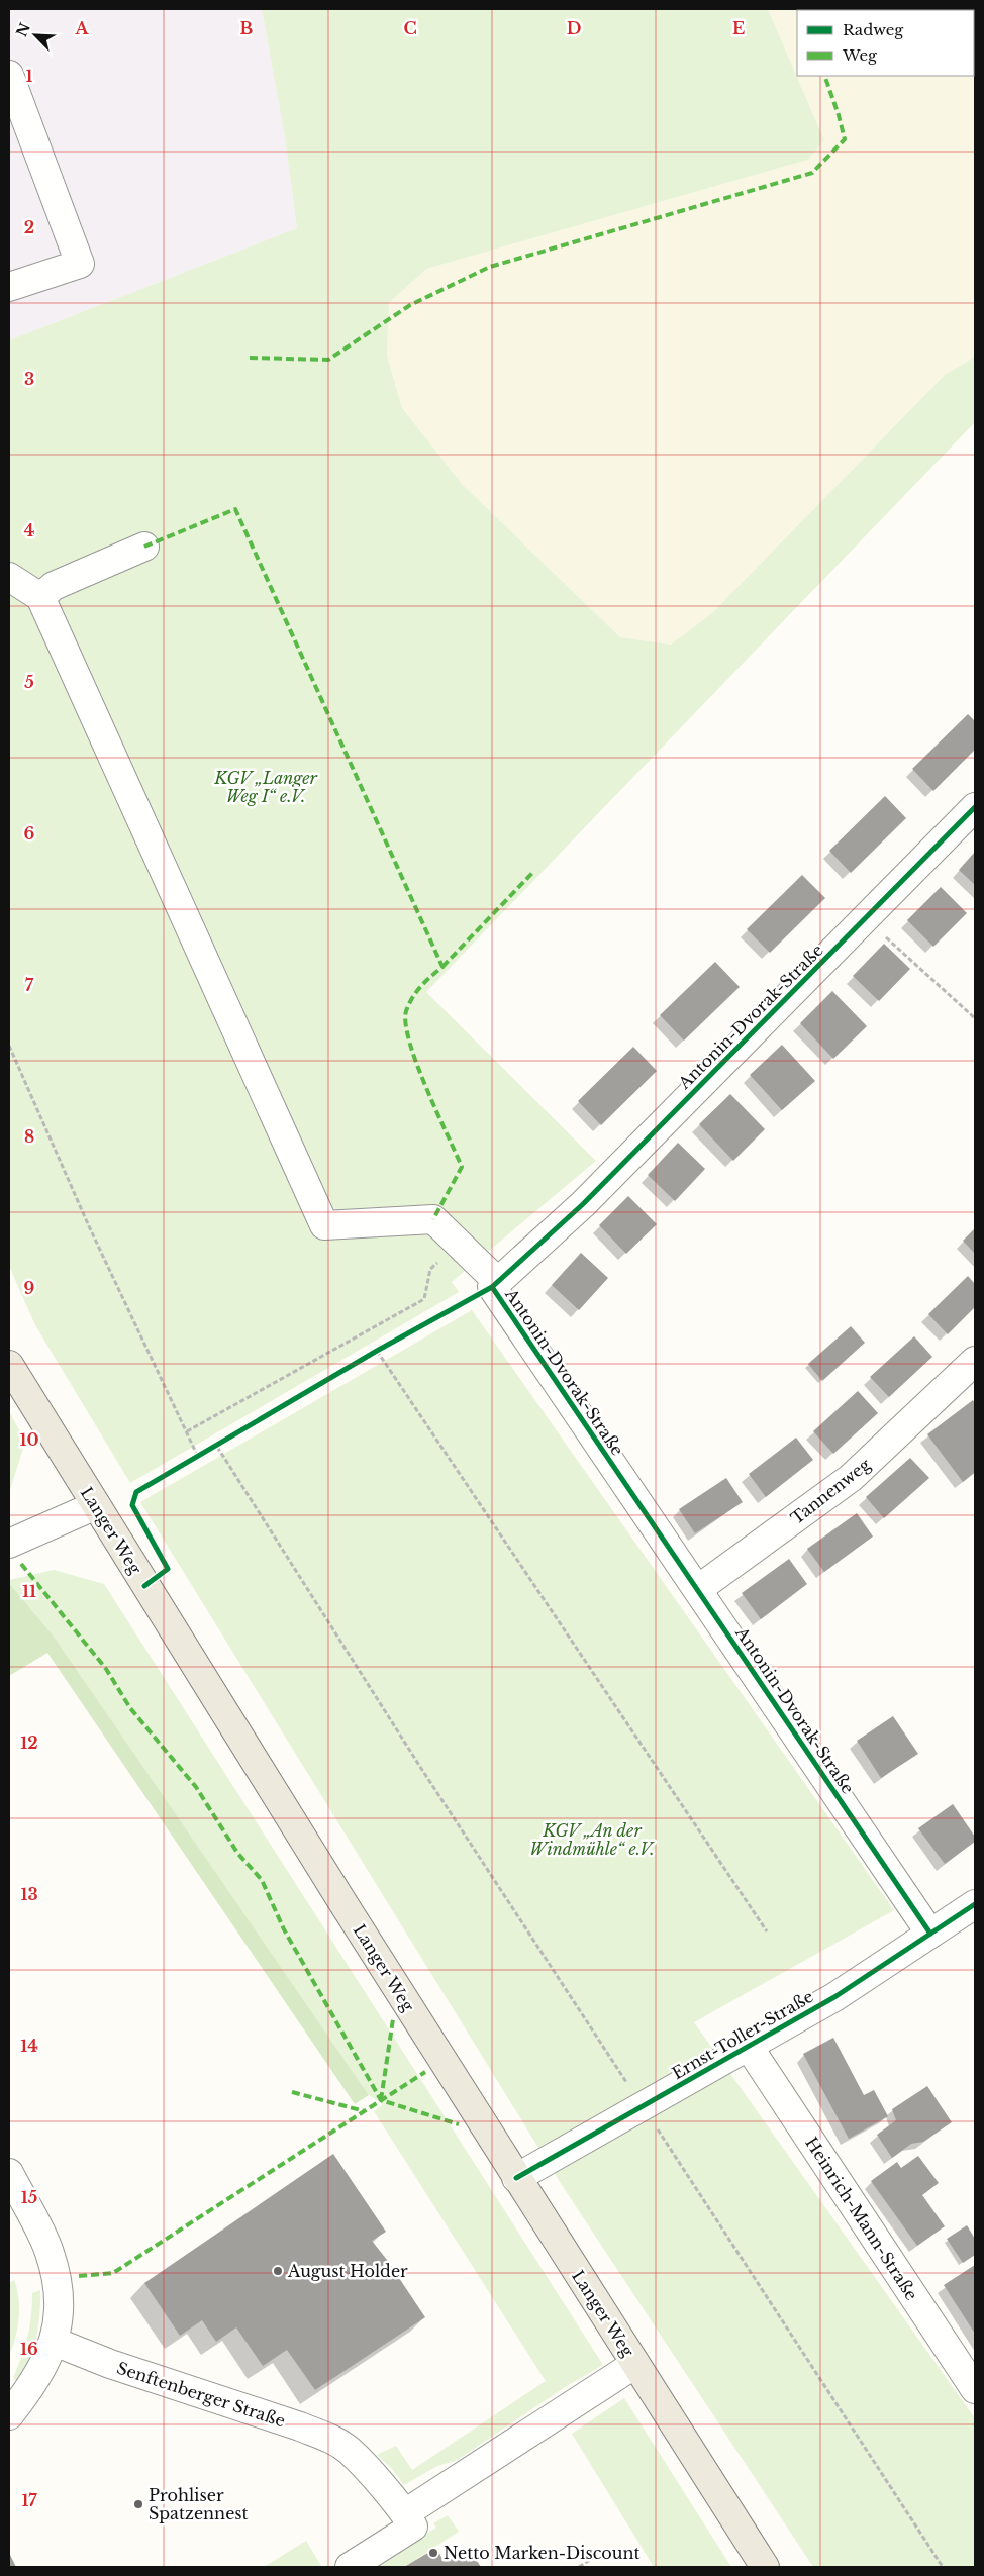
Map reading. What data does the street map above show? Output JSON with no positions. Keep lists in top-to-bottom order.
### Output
{
  "streets": {
    "main road": ["Langer Weg"],
    "street": [
      "Antonin-Dvorak-Straße",
      "Tannenweg",
      "Ernst-Toller-Straße",
      "Heinrich-Mann-Straße",
      "Senftenberger Straße"
    ]
  },
  "crossings": [
    ["Antonin-Dvorak-Straße", "Tannenweg"],
    ["Antonin-Dvorak-Straße", "Ernst-Toller-Straße"],
    ["Langer Weg", "Ernst-Toller-Straße"],
    ["Ernst-Toller-Straße", "Heinrich-Mann-Straße"]
  ],
  "parks": ["KGV „Langer Weg I“ e.V.", "KGV „An der Windmühle“ e.V."],
  "places": ["August Holder", "Prohliser Spatzennest", "Netto Marken-Discount"],
  "legend": ["Radweg", "Weg"],
  "north": "top left",
  "grid": {
    "columns": [
      "A",
      "B",
      "C",
      "D",
      "E"
    ],
    "rows": [
      "1",
      "2",
      "3",
      "4",
      "5",
      "6",
      "7",
      "8",
      "9",
      "10",
      "11",
      "12",
      "13",
      "14",
      "15",
      "16",
      "17"
    ]
  }
}
